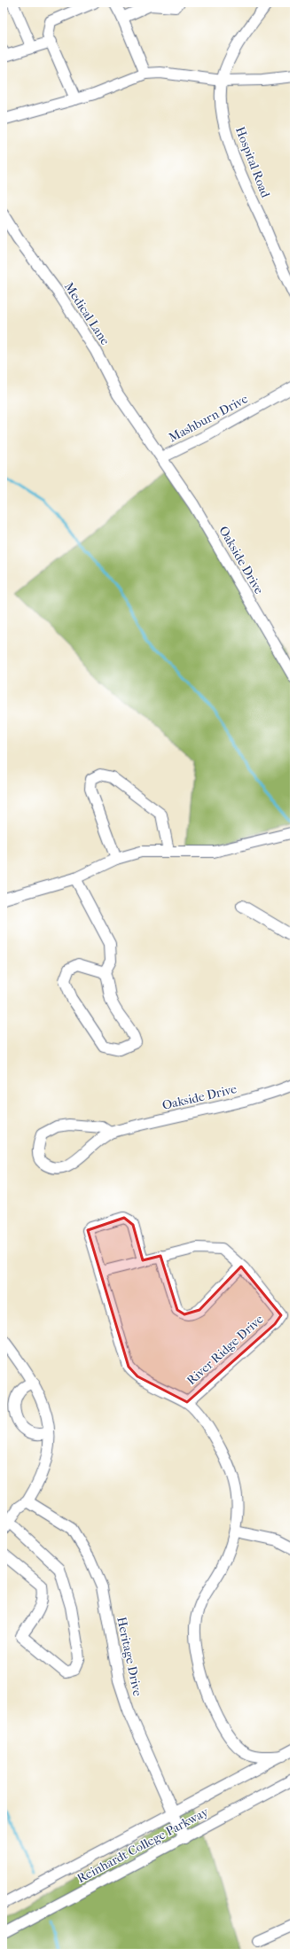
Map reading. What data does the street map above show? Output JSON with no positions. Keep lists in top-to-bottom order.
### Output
{
  "streets": {
    "street": [
      "Hospital Road",
      "Medical Lane",
      "Mashburn Drive",
      "Oakside Drive",
      "River Ridge Drive",
      "Heritage Drive",
      "Reinhardt College Parkway"
    ]
  },
  "crossings": [
    ["Medical Lane", "Mashburn Drive"],
    ["Mashburn Drive", "Oakside Drive"],
    ["River Ridge Drive", "Reinhardt College Parkway"],
    ["Heritage Drive", "Reinhardt College Parkway"]
  ]
}
